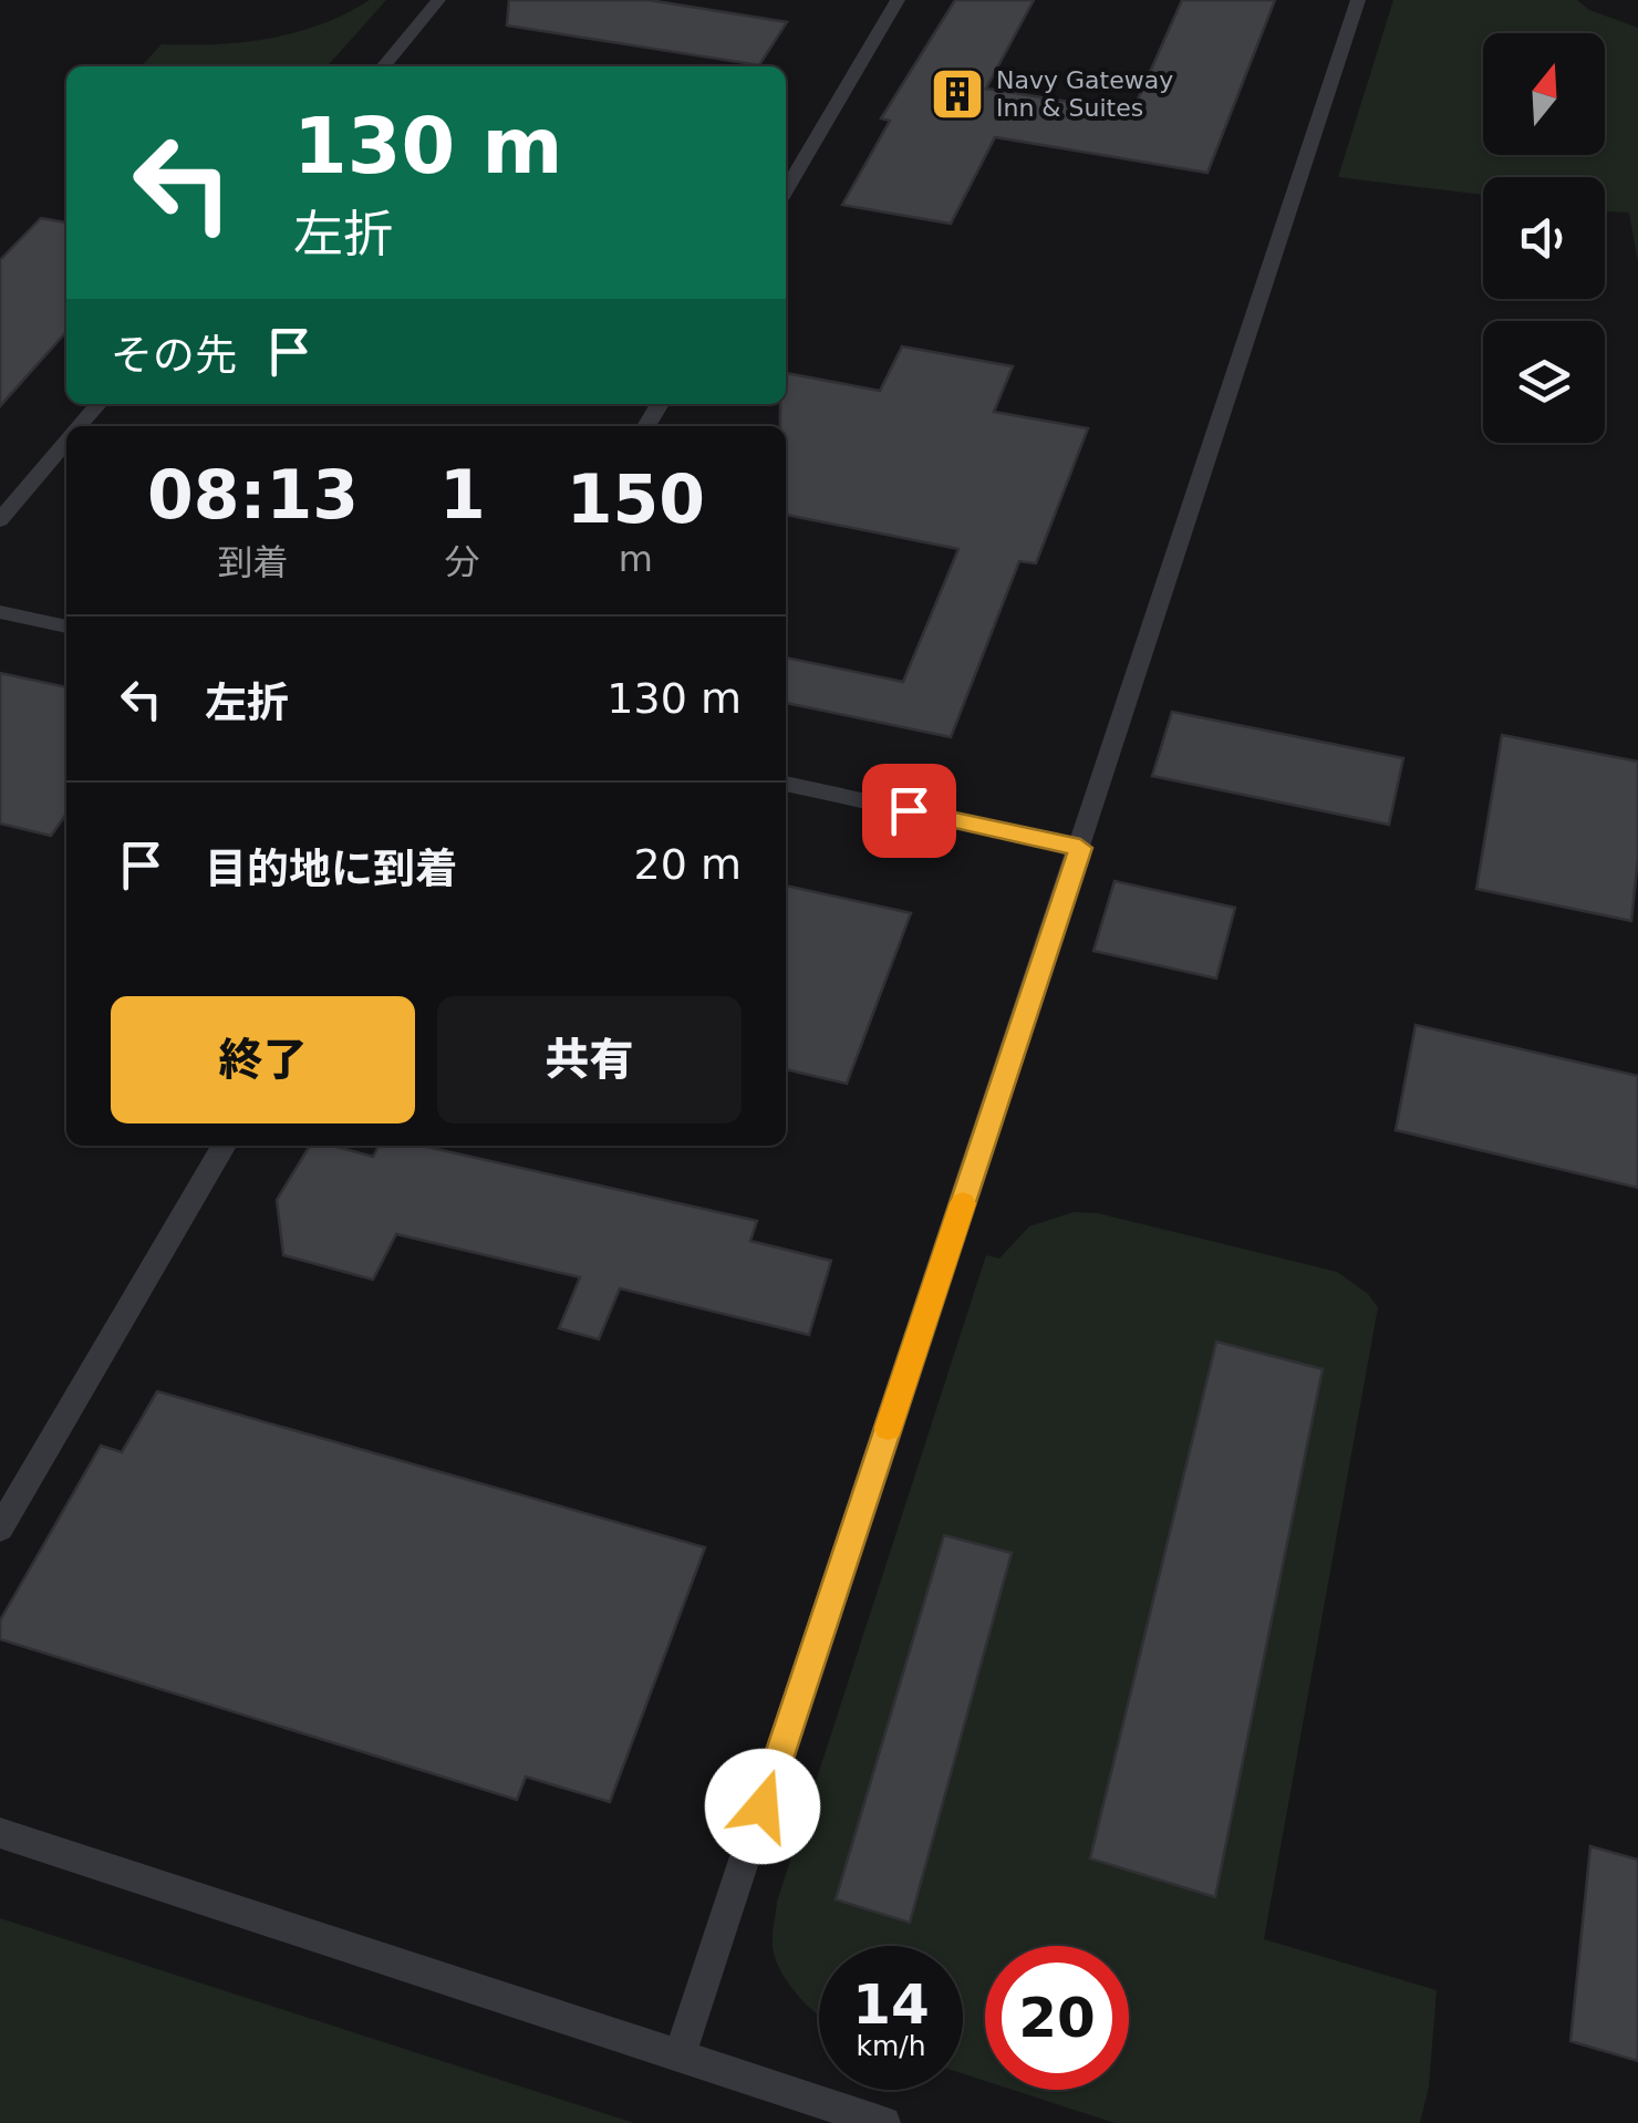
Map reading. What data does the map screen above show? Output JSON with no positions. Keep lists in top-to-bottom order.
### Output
{
  "places": {
    "building": ["Navy Gateway Inn & Suites"]
  },
  "north": "top",
  "page": {
    "turn": ["130 m", "左折"],
    "then": "その先",
    "eta": [
      "08:13",
      "到着",
      "1",
      "分",
      "150",
      "m"
    ],
    "list": [
      {
        "name": "左折",
        "value": "130 m"
      },
      {
        "name": "目的地に到着",
        "value": "20 m"
      }
    ],
    "buttons": ["終了", "共有"],
    "speed": "14 km/h",
    "limit": "20"
  }
}
